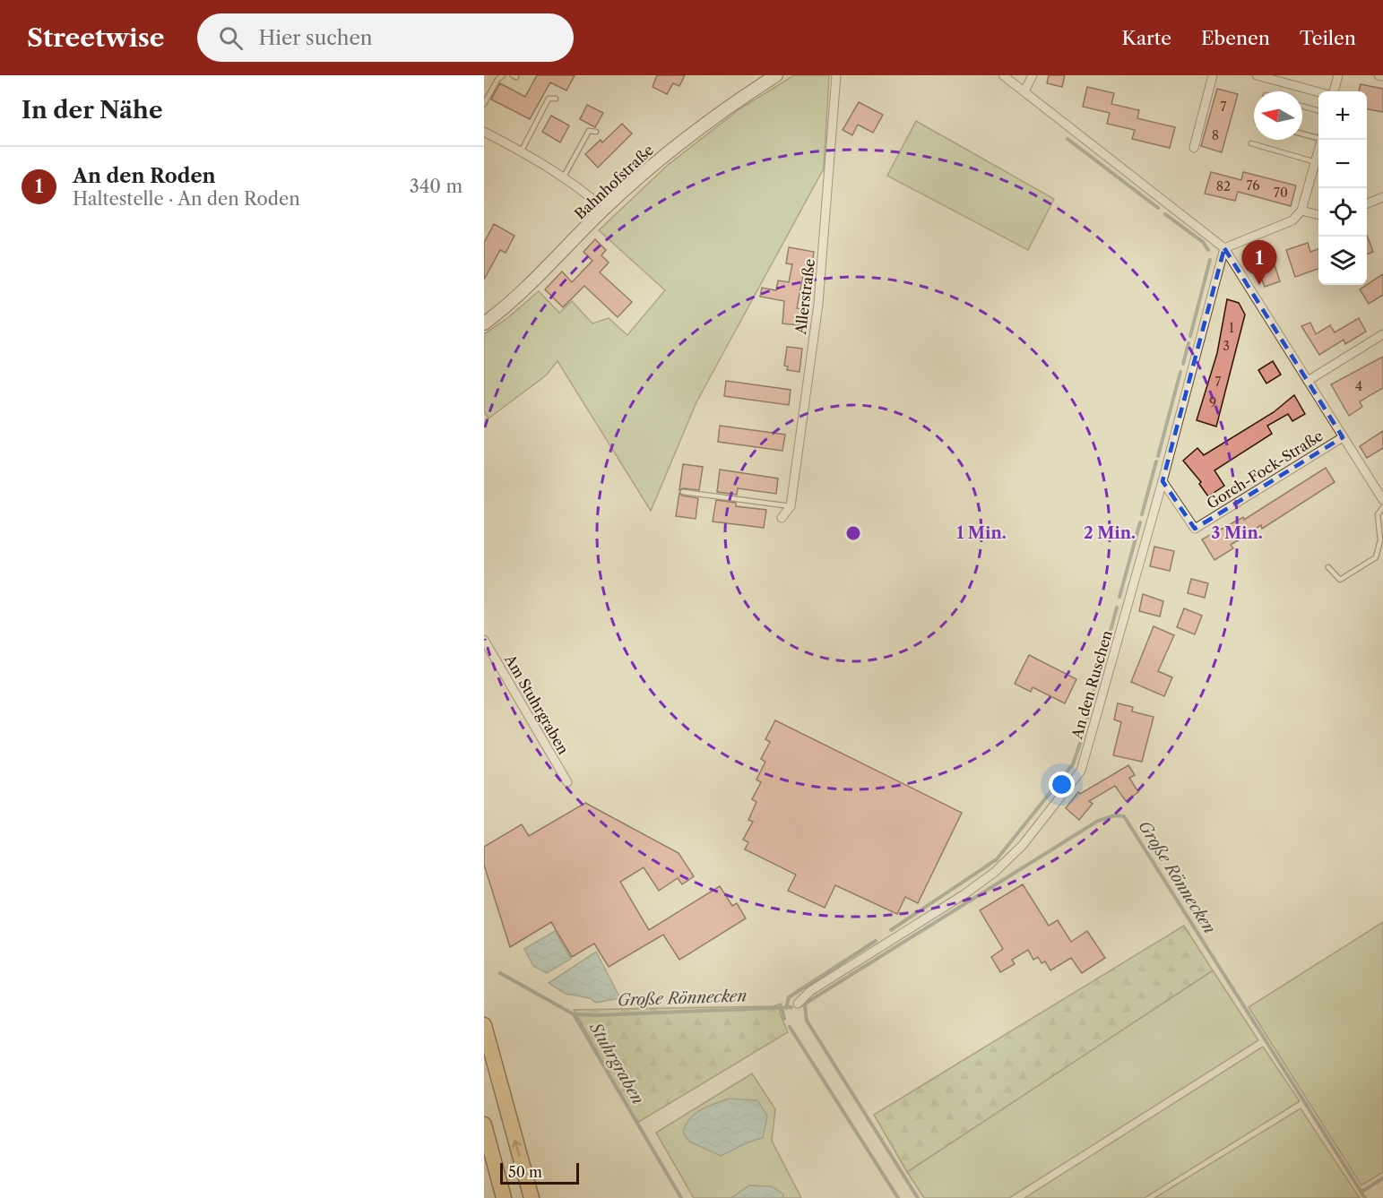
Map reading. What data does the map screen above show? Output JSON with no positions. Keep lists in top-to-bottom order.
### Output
{
  "streets": {
    "street": [
      "Bahnhofstraße",
      "Allerstraße",
      "Gorch-Fock-Straße",
      "An den Ruschen",
      "Am Stuhrgraben"
    ]
  },
  "crossings": [
    ["Gorch-Fock-Straße", "An den Ruschen"]
  ],
  "water": ["Große Rönnecken", "Stuhrgraben"],
  "house_numbers": [
    "7",
    "8",
    "76",
    "82",
    "70",
    "1",
    "3",
    "7",
    "4",
    "9"
  ],
  "scale_bar": "50 m",
  "north": "left",
  "page": {
    "header": "Streetwise",
    "search": "Hier suchen",
    "nav": ["Karte", "Ebenen", "Teilen"],
    "heading": "In der Nähe",
    "map_buttons": ["+", "−"],
    "list": [
      {
        "mark": "1",
        "name": "An den Roden",
        "note": "Haltestelle · An den Roden",
        "value": "340 m"
      }
    ],
    "pins": "1",
    "scale": "50 m"
  },
  "rings": ["1 Min.", "2 Min.", "3 Min."]
}
